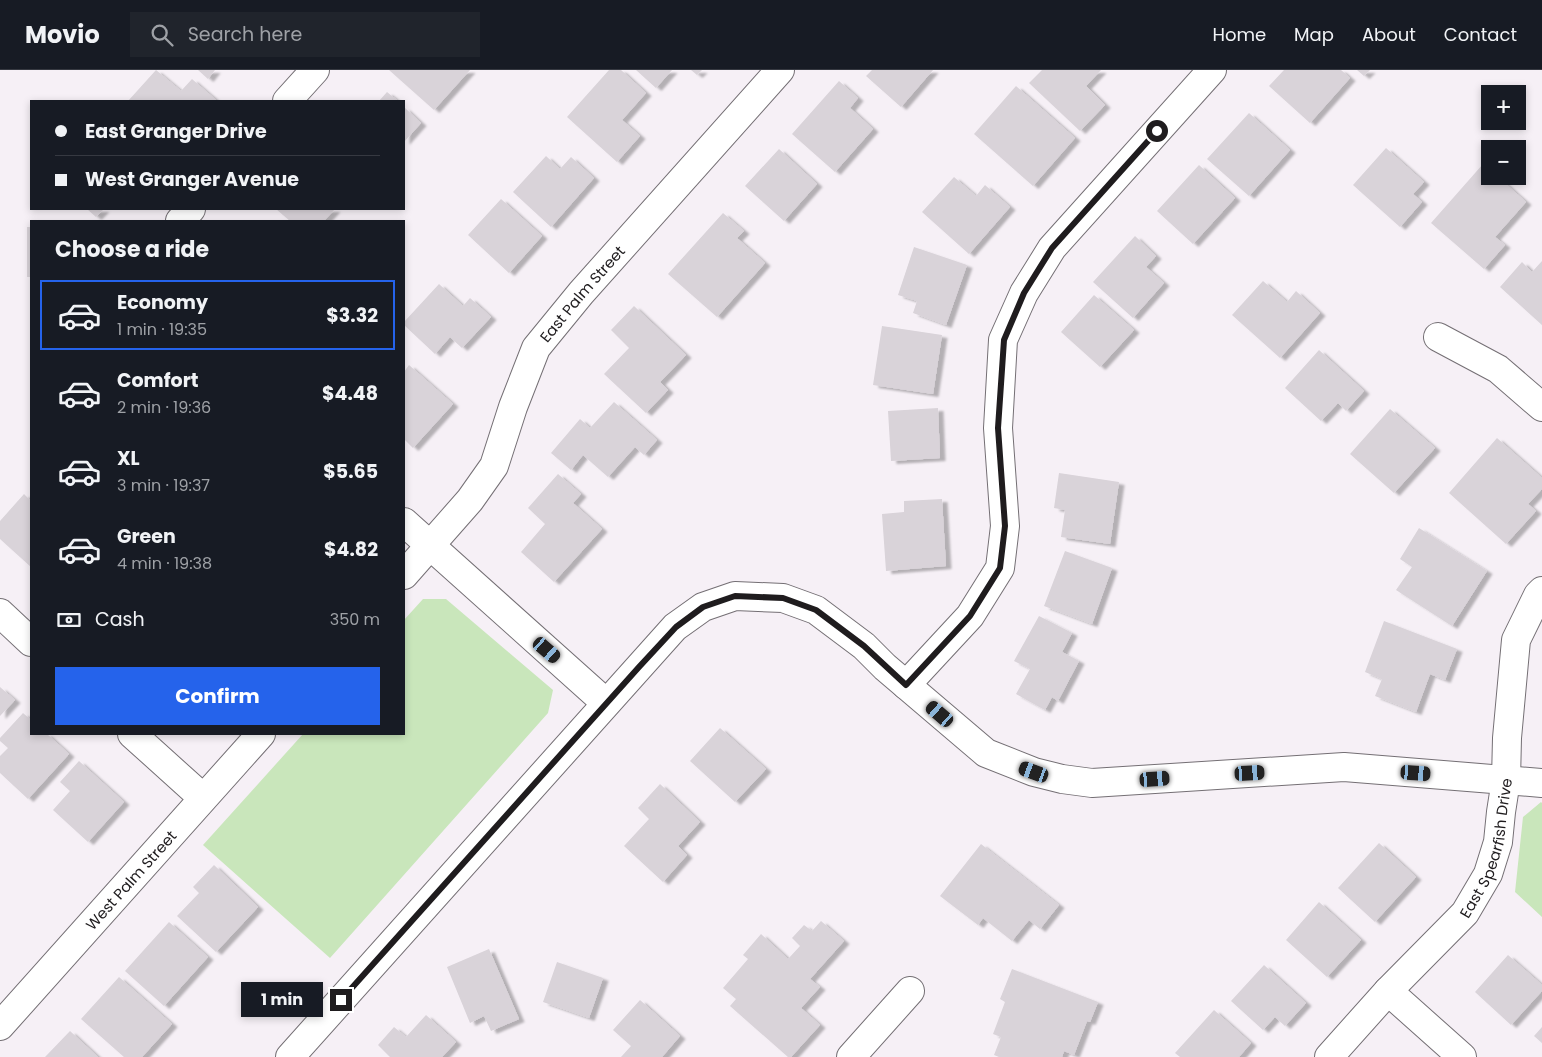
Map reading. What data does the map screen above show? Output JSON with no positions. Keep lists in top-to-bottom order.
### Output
{
  "streets": {
    "street": ["East Palm Street", "East Spearfish Drive", "West Palm Street"]
  },
  "page": {
    "header": "Movio",
    "search": "Search here",
    "nav": [
      "Home",
      "Map",
      "About",
      "Contact"
    ],
    "map_buttons": ["+", "−"],
    "banner": ["East Granger Drive", "West Granger Avenue"],
    "heading": "Choose a ride",
    "list": [
      {
        "name": "Economy",
        "note": "1 min · 19:35",
        "value": "$3.32"
      },
      {
        "name": "Comfort",
        "note": "2 min · 19:36",
        "value": "$4.48"
      },
      {
        "name": "XL",
        "note": "3 min · 19:37",
        "value": "$5.65"
      },
      {
        "name": "Green",
        "note": "4 min · 19:38",
        "value": "$4.82"
      }
    ],
    "pay": ["Cash", "350 m"],
    "buttons": "Confirm",
    "bubble": "1 min"
  }
}
